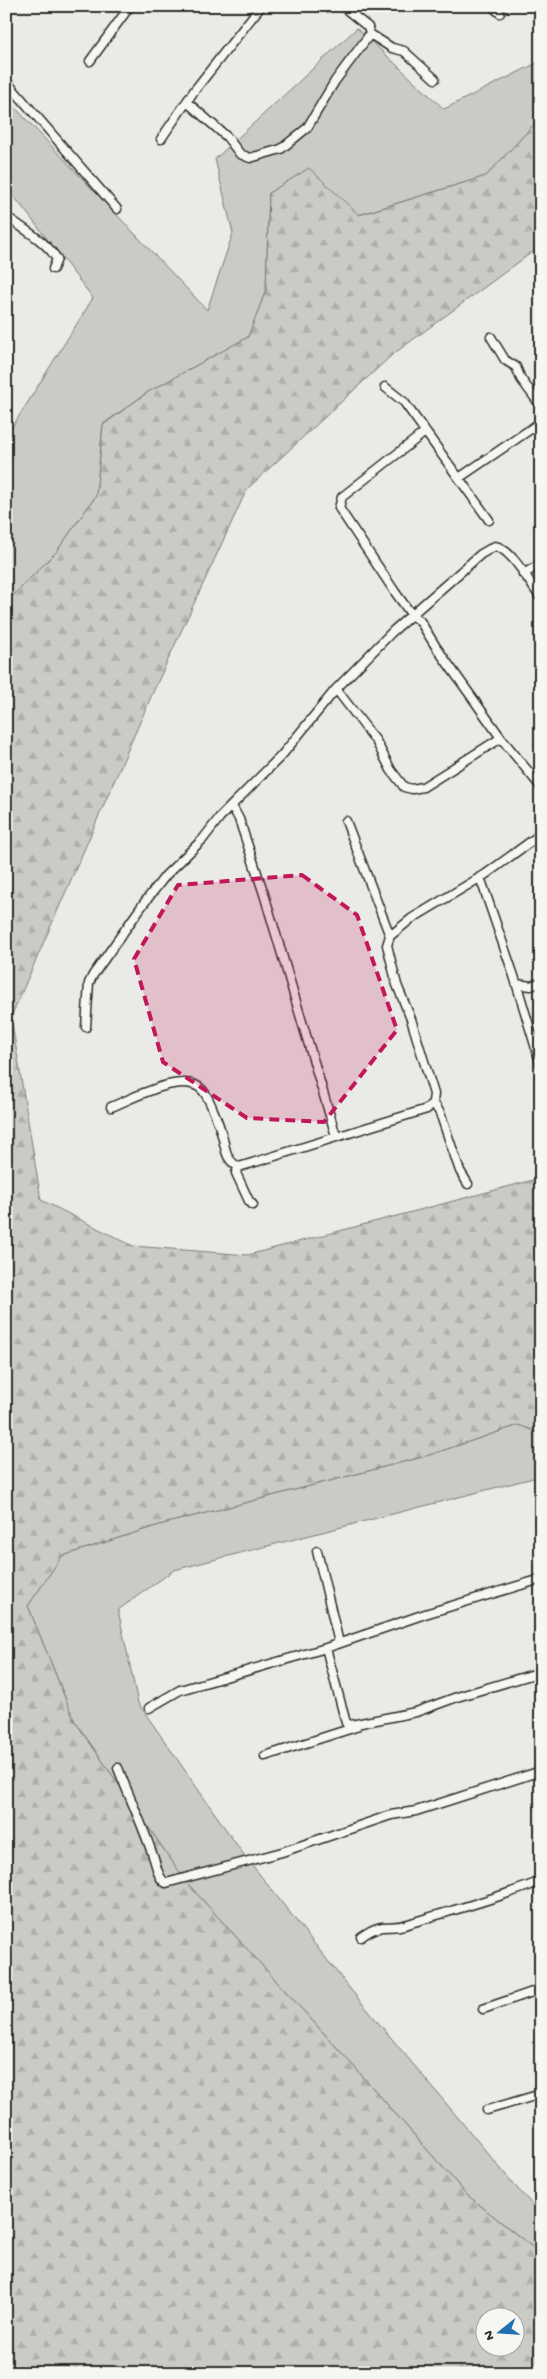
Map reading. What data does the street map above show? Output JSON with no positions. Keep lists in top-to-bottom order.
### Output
{
  "north": "left"
}
